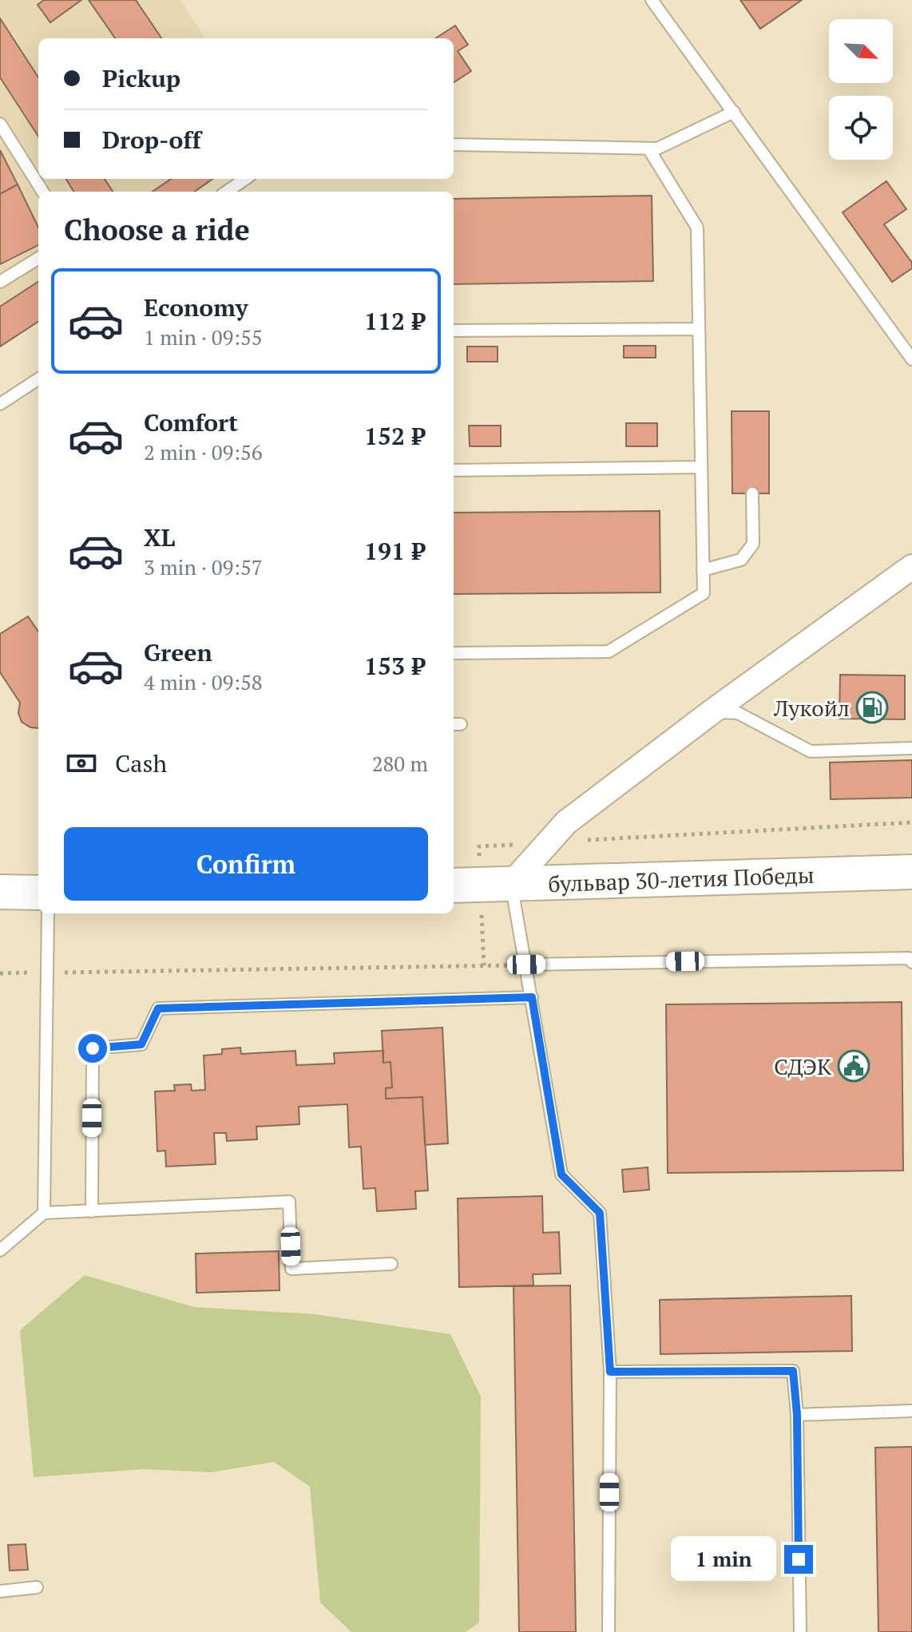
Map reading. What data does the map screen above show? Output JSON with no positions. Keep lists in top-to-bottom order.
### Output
{
  "streets": {
    "main road": ["бульвар 30-летия Победы"]
  },
  "places": {
    "fuel station": ["Лукойл"],
    "public building": ["СДЭК"]
  },
  "north": "bottom right",
  "page": {
    "banner": ["Pickup", "Drop-off"],
    "heading": "Choose a ride",
    "list": [
      {
        "name": "Economy",
        "note": "1 min · 09:55",
        "value": "112 ₽"
      },
      {
        "name": "Comfort",
        "note": "2 min · 09:56",
        "value": "152 ₽"
      },
      {
        "name": "XL",
        "note": "3 min · 09:57",
        "value": "191 ₽"
      },
      {
        "name": "Green",
        "note": "4 min · 09:58",
        "value": "153 ₽"
      }
    ],
    "pay": ["Cash", "280 m"],
    "buttons": "Confirm",
    "bubble": "1 min"
  }
}
